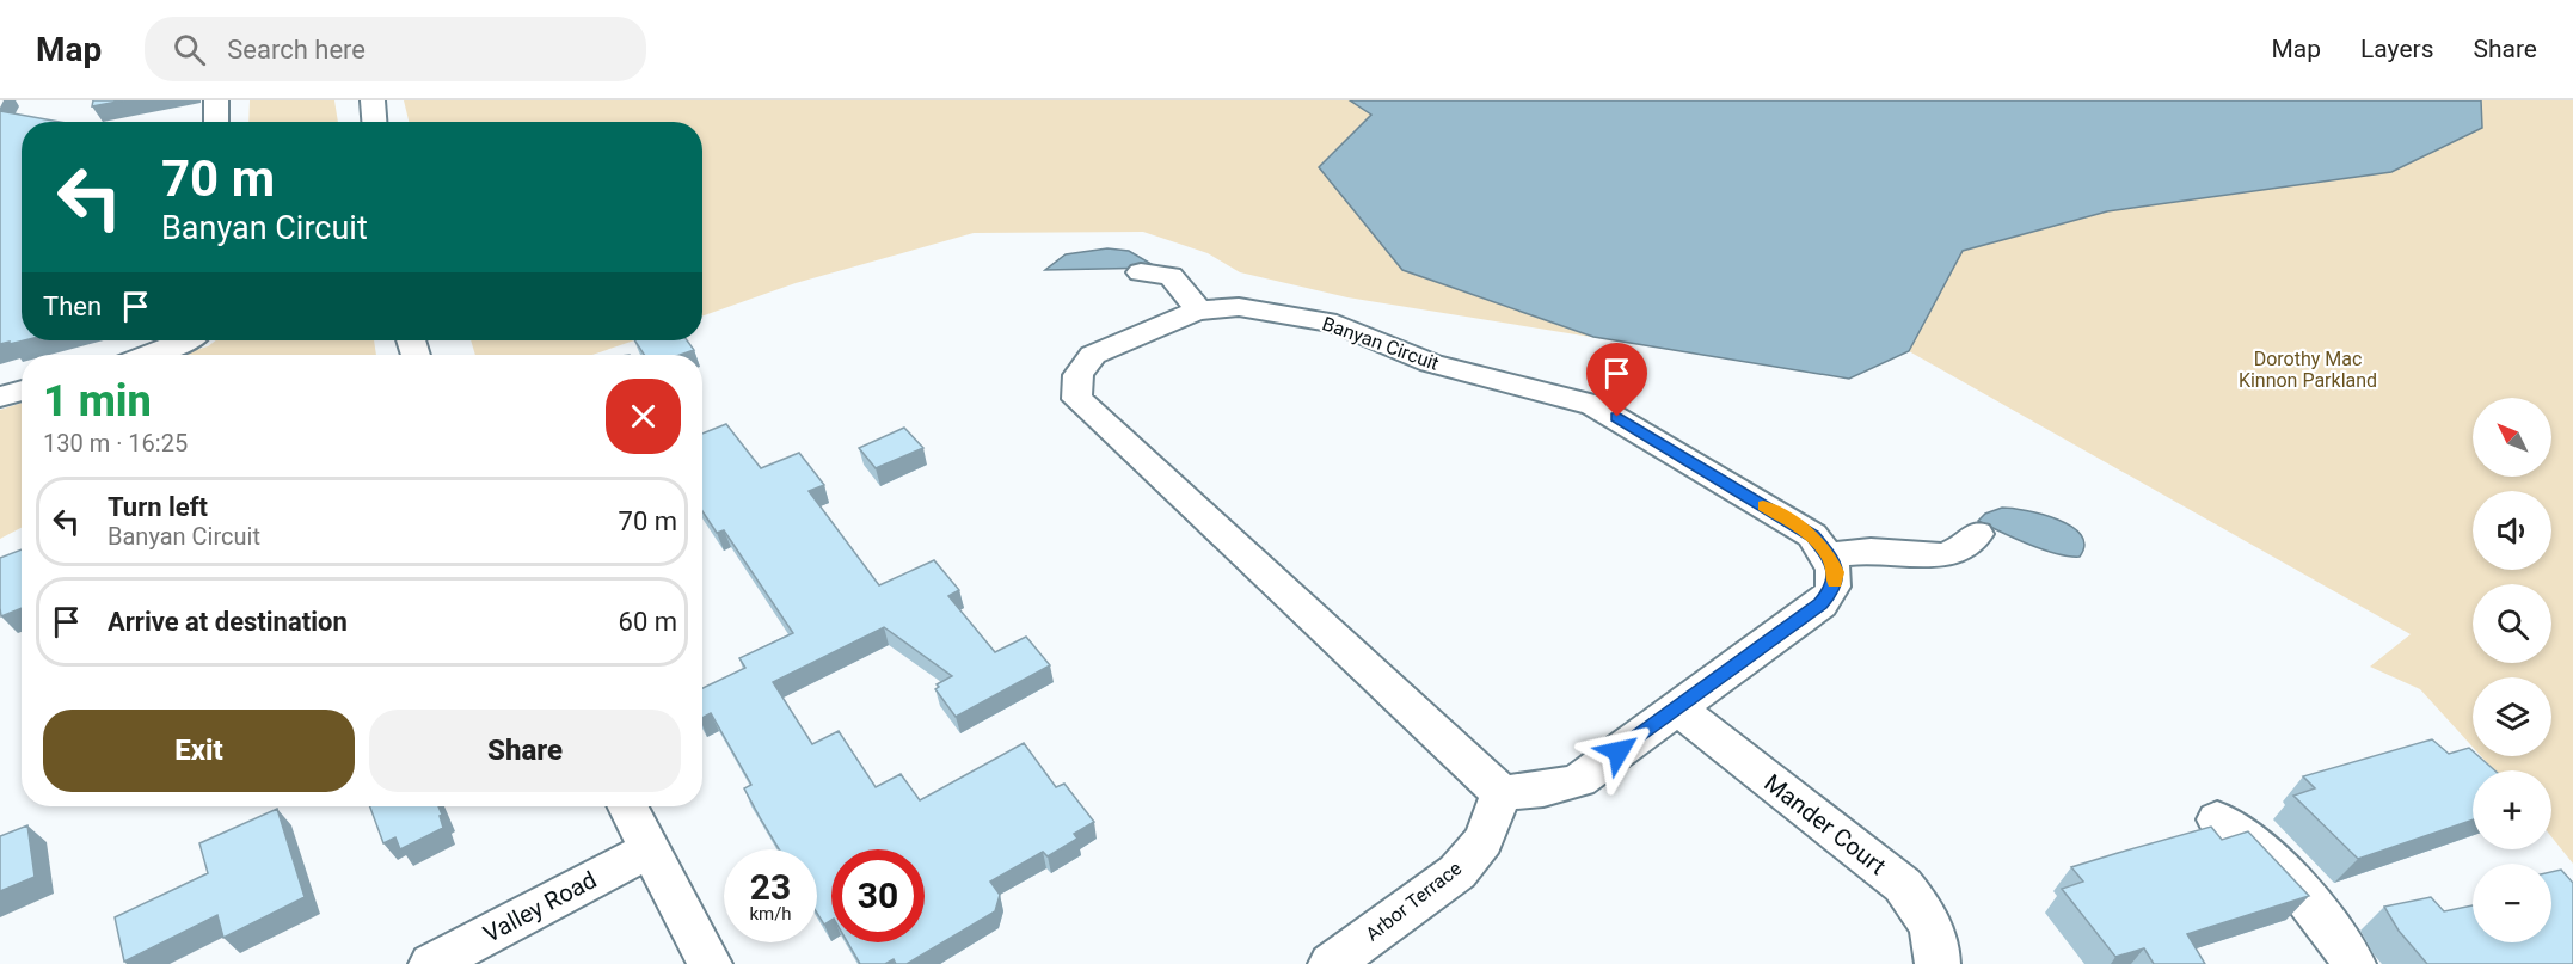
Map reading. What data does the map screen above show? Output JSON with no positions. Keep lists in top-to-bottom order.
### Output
{
  "streets": {
    "street": [
      "Banyan Circuit",
      "Mander Court",
      "Arbor Terrace",
      "Valley Road"
    ]
  },
  "crossings": [
    ["Banyan Circuit", "Arbor Terrace"]
  ],
  "parks": ["Dorothy Mac Kinnon Parkland"],
  "north": "top left",
  "page": {
    "header": "Map",
    "search": "Search here",
    "nav": ["Map", "Layers", "Share"],
    "turn": ["70 m", "Banyan Circuit"],
    "then": "Then",
    "heading": ["1 min", "130 m · 16:25"],
    "map_buttons": ["+", "−"],
    "list": [
      {
        "name": "Turn left",
        "note": "Banyan Circuit",
        "value": "70 m"
      },
      {
        "name": "Arrive at destination",
        "value": "60 m"
      }
    ],
    "buttons": ["Exit", "Share"],
    "speed": "23 km/h",
    "limit": "30"
  }
}
